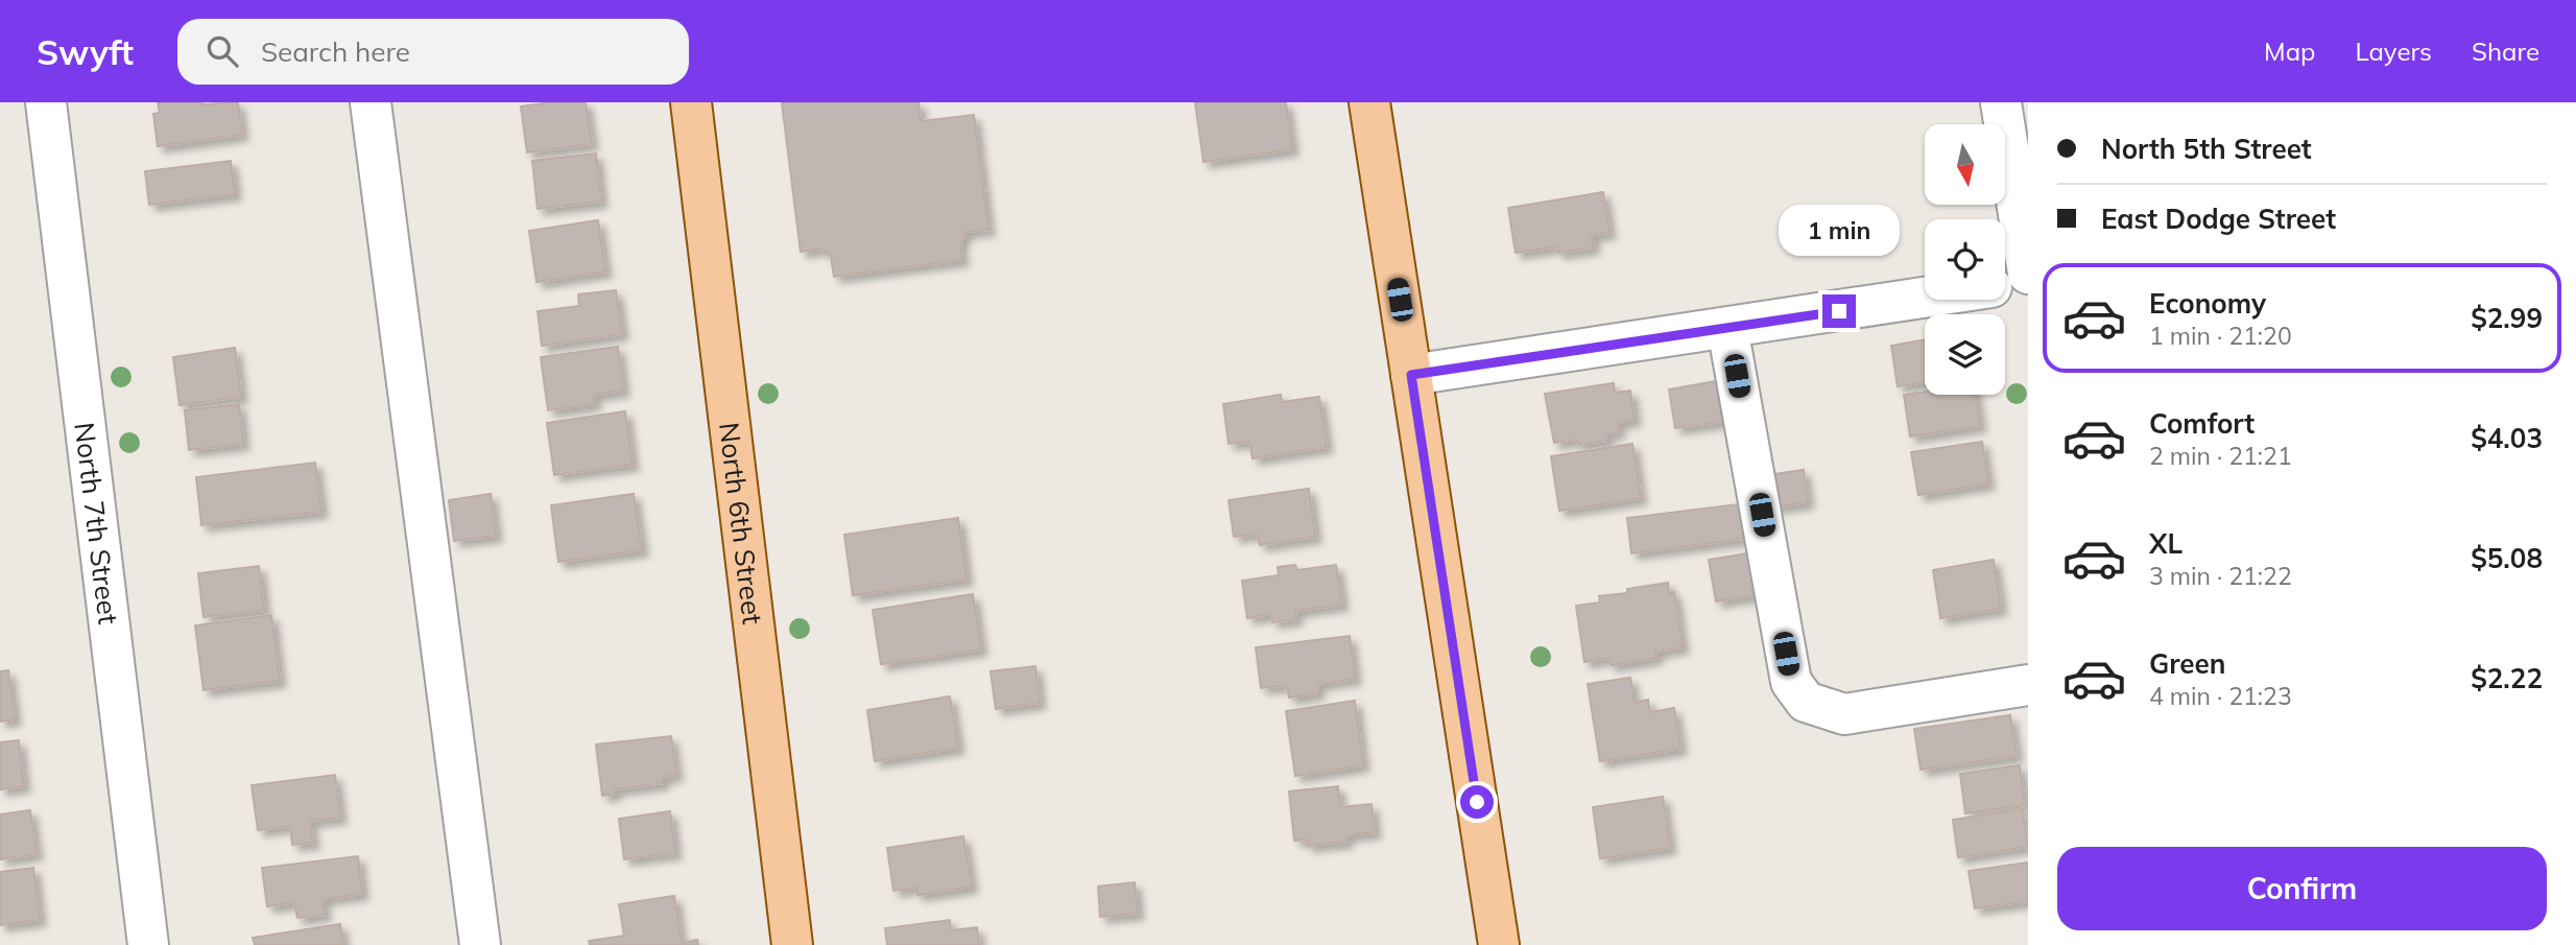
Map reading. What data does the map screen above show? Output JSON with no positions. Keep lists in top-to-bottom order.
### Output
{
  "streets": {
    "main road": ["North 6th Street"],
    "street": ["North 7th Street"]
  },
  "north": "bottom",
  "page": {
    "header": "Swyft",
    "search": "Search here",
    "nav": ["Map", "Layers", "Share"],
    "banner": ["North 5th Street", "East Dodge Street"],
    "bubble": "1 min",
    "list": [
      {
        "name": "Economy",
        "note": "1 min · 21:20",
        "value": "$2.99"
      },
      {
        "name": "Comfort",
        "note": "2 min · 21:21",
        "value": "$4.03"
      },
      {
        "name": "XL",
        "note": "3 min · 21:22",
        "value": "$5.08"
      },
      {
        "name": "Green",
        "note": "4 min · 21:23",
        "value": "$2.22"
      }
    ],
    "buttons": "Confirm"
  }
}
